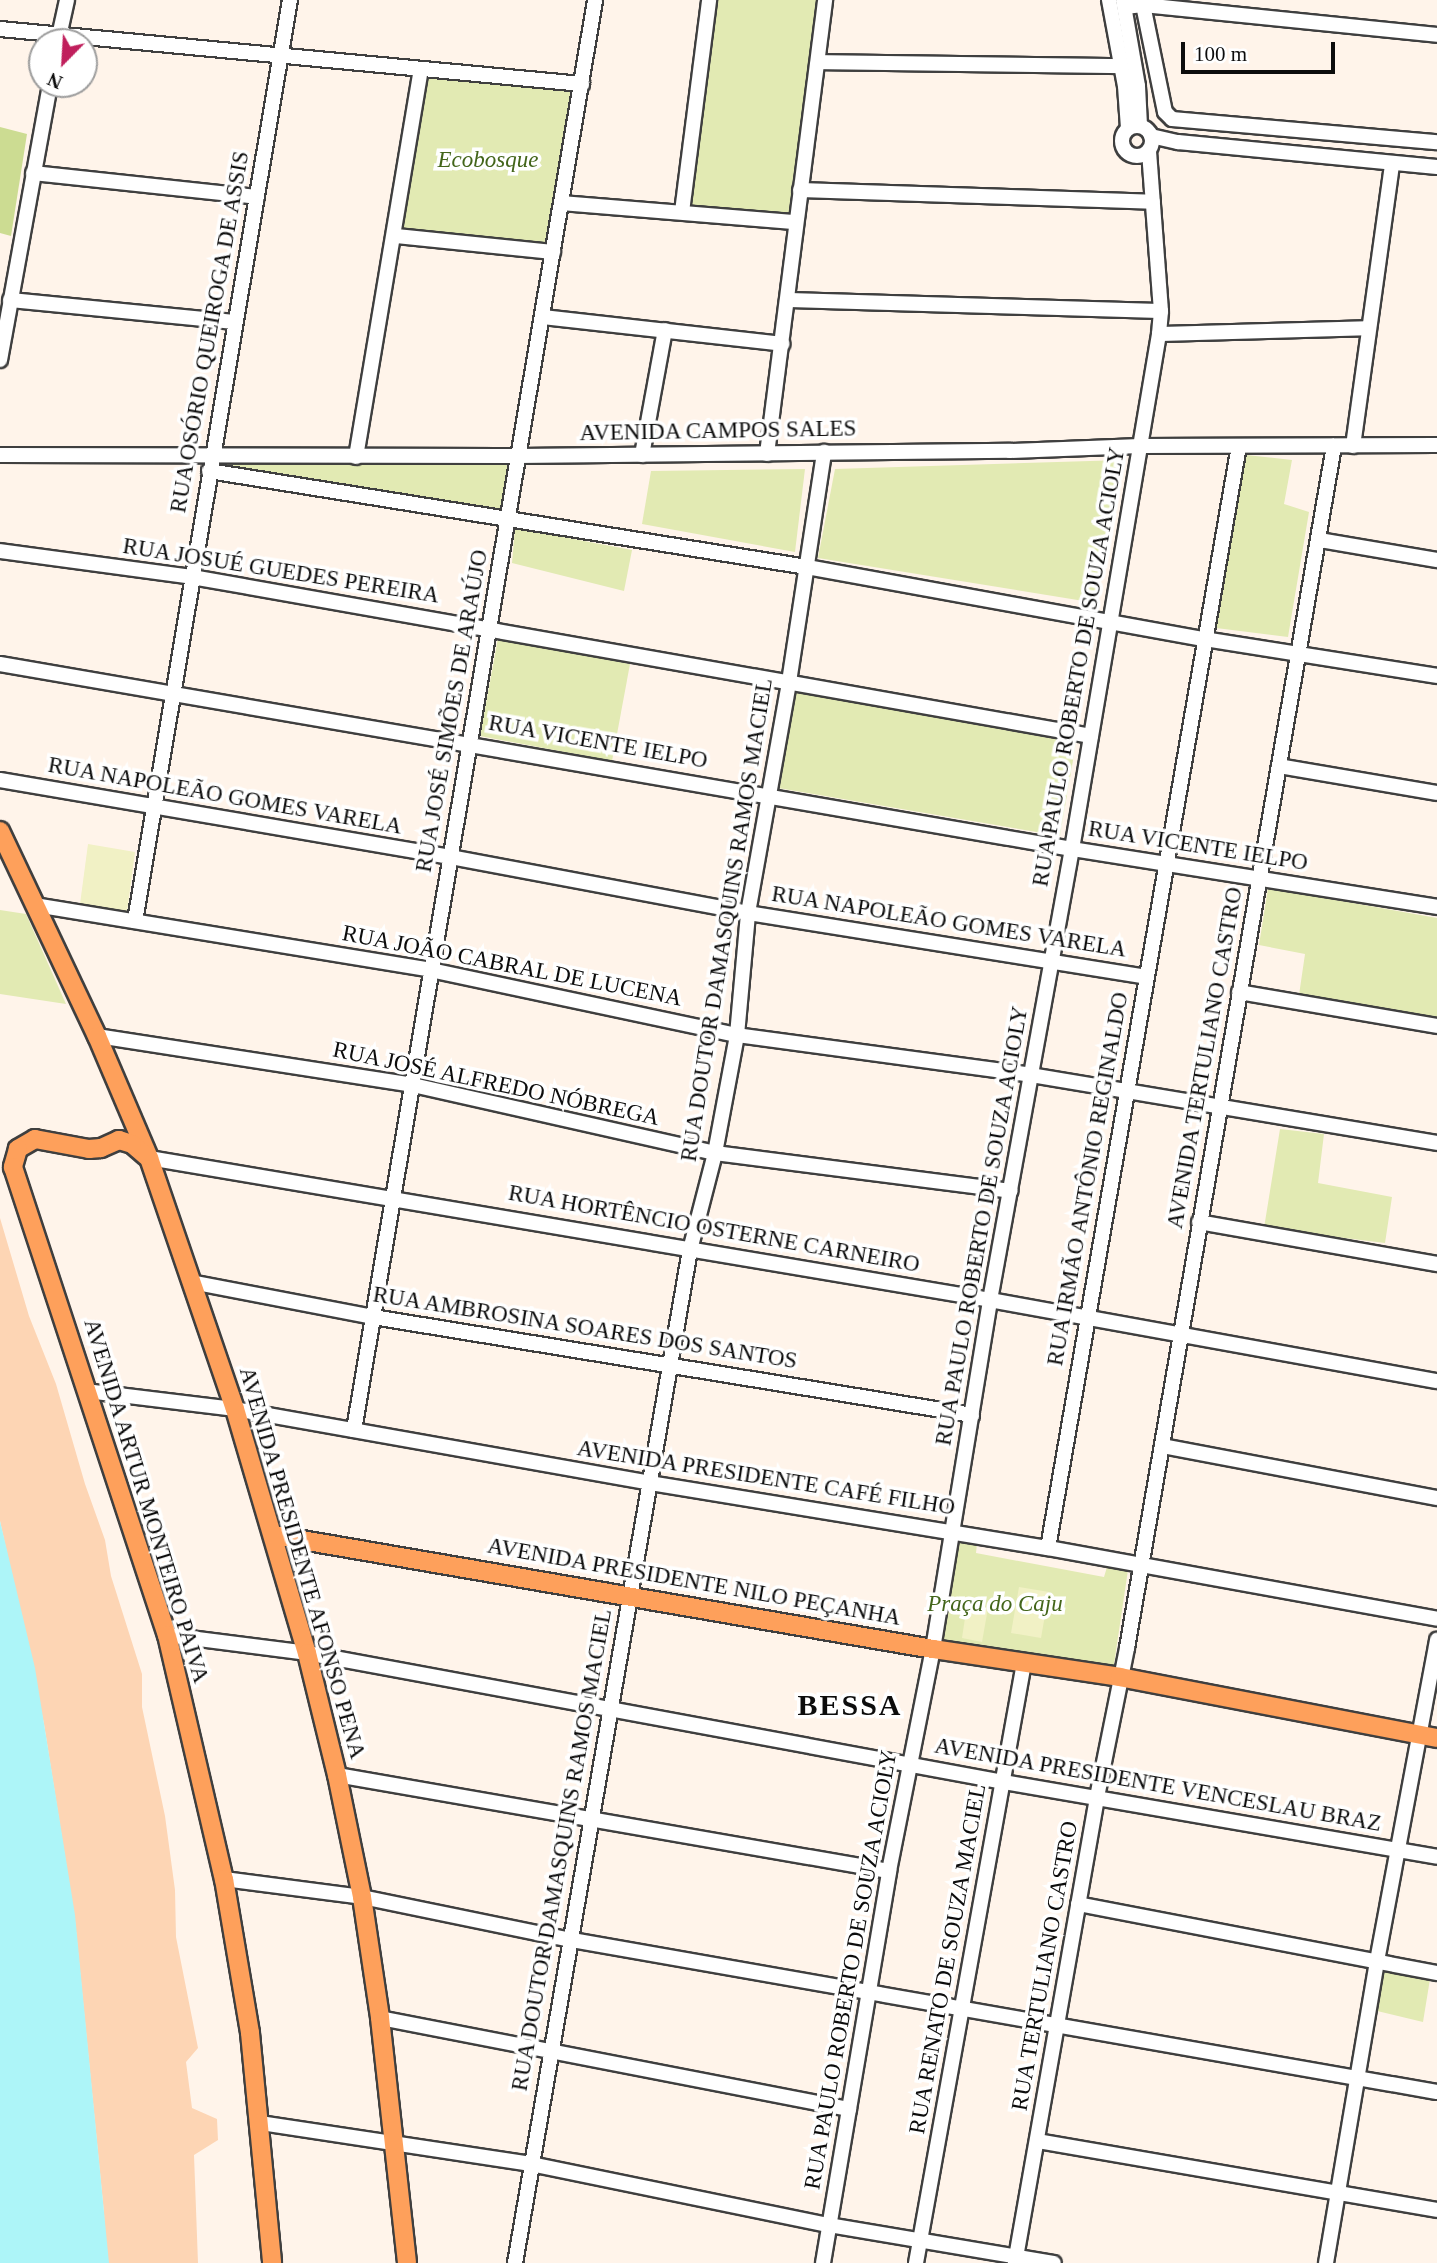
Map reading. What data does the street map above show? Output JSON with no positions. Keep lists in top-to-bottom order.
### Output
{
  "streets": {
    "main road": [
      "RUA HORTÊNCIO OSTERNE CARNEIRO",
      "AVENIDA ARTUR MONTEIRO PAIVA",
      "AVENIDA PRESIDENTE AFONSO PENA",
      "AVENIDA PRESIDENTE NILO PEÇANHA"
    ],
    "street": [
      "RUA OSÓRIO QUEIROGA DE ASSIS",
      "AVENIDA CAMPOS SALES",
      "RUA JOSUÉ GUEDES PEREIRA",
      "RUA PAULO ROBERTO DE SOUZA ACIOLY",
      "RUA JOSÉ SIMÕES DE ARAÚJO",
      "RUA VICENTE IELPO",
      "RUA NAPOLEÃO GOMES VARELA",
      "RUA DOUTOR DAMASQUINS RAMOS MACIEL",
      "RUA JOÃO CABRAL DE LUCENA",
      "AVENIDA TERTULIANO CASTRO",
      "RUA JOSÉ ALFREDO NÓBREGA",
      "RUA IRMÃO ANTÔNIO REGINALDO",
      "RUA AMBROSINA SOARES DOS SANTOS",
      "AVENIDA PRESIDENTE CAFÉ FILHO",
      "AVENIDA PRESIDENTE VENCESLAU BRAZ",
      "RUA RENATO DE SOUZA MACIEL",
      "RUA TERTULIANO CASTRO"
    ]
  },
  "crossings": [
    ["RUA OSÓRIO QUEIROGA DE ASSIS", "AVENIDA CAMPOS SALES"],
    ["RUA OSÓRIO QUEIROGA DE ASSIS", "RUA JOSUÉ GUEDES PEREIRA"],
    ["RUA OSÓRIO QUEIROGA DE ASSIS", "RUA VICENTE IELPO"],
    ["RUA OSÓRIO QUEIROGA DE ASSIS", "RUA NAPOLEÃO GOMES VARELA"],
    ["RUA OSÓRIO QUEIROGA DE ASSIS", "RUA JOÃO CABRAL DE LUCENA"],
    ["AVENIDA CAMPOS SALES", "RUA PAULO ROBERTO DE SOUZA ACIOLY"],
    ["AVENIDA CAMPOS SALES", "RUA JOSÉ SIMÕES DE ARAÚJO"],
    ["AVENIDA CAMPOS SALES", "RUA DOUTOR DAMASQUINS RAMOS MACIEL"],
    ["AVENIDA CAMPOS SALES", "AVENIDA TERTULIANO CASTRO"],
    ["AVENIDA CAMPOS SALES", "RUA IRMÃO ANTÔNIO REGINALDO"],
    ["RUA JOSUÉ GUEDES PEREIRA", "RUA PAULO ROBERTO DE SOUZA ACIOLY"],
    ["RUA JOSUÉ GUEDES PEREIRA", "RUA JOSÉ SIMÕES DE ARAÚJO"],
    ["RUA JOSUÉ GUEDES PEREIRA", "RUA DOUTOR DAMASQUINS RAMOS MACIEL"],
    ["RUA PAULO ROBERTO DE SOUZA ACIOLY", "RUA VICENTE IELPO"],
    ["RUA PAULO ROBERTO DE SOUZA ACIOLY", "RUA NAPOLEÃO GOMES VARELA"],
    ["RUA PAULO ROBERTO DE SOUZA ACIOLY", "RUA JOÃO CABRAL DE LUCENA"],
    ["RUA PAULO ROBERTO DE SOUZA ACIOLY", "RUA JOSÉ ALFREDO NÓBREGA"],
    ["RUA PAULO ROBERTO DE SOUZA ACIOLY", "RUA HORTÊNCIO OSTERNE CARNEIRO"],
    ["RUA PAULO ROBERTO DE SOUZA ACIOLY", "RUA AMBROSINA SOARES DOS SANTOS"],
    ["RUA PAULO ROBERTO DE SOUZA ACIOLY", "AVENIDA PRESIDENTE CAFÉ FILHO"],
    ["RUA PAULO ROBERTO DE SOUZA ACIOLY", "AVENIDA PRESIDENTE NILO PEÇANHA"],
    ["RUA PAULO ROBERTO DE SOUZA ACIOLY", "AVENIDA PRESIDENTE VENCESLAU BRAZ"],
    ["RUA JOSÉ SIMÕES DE ARAÚJO", "RUA VICENTE IELPO"],
    ["RUA JOSÉ SIMÕES DE ARAÚJO", "RUA NAPOLEÃO GOMES VARELA"],
    ["RUA JOSÉ SIMÕES DE ARAÚJO", "RUA JOÃO CABRAL DE LUCENA"],
    ["RUA JOSÉ SIMÕES DE ARAÚJO", "RUA JOSÉ ALFREDO NÓBREGA"],
    ["RUA JOSÉ SIMÕES DE ARAÚJO", "RUA HORTÊNCIO OSTERNE CARNEIRO"],
    ["RUA JOSÉ SIMÕES DE ARAÚJO", "RUA AMBROSINA SOARES DOS SANTOS"],
    ["RUA JOSÉ SIMÕES DE ARAÚJO", "AVENIDA PRESIDENTE CAFÉ FILHO"],
    ["RUA VICENTE IELPO", "RUA DOUTOR DAMASQUINS RAMOS MACIEL"],
    ["RUA VICENTE IELPO", "AVENIDA TERTULIANO CASTRO"],
    ["RUA VICENTE IELPO", "RUA IRMÃO ANTÔNIO REGINALDO"],
    ["RUA NAPOLEÃO GOMES VARELA", "RUA DOUTOR DAMASQUINS RAMOS MACIEL"],
    ["RUA NAPOLEÃO GOMES VARELA", "RUA IRMÃO ANTÔNIO REGINALDO"],
    ["RUA DOUTOR DAMASQUINS RAMOS MACIEL", "RUA JOÃO CABRAL DE LUCENA"],
    ["RUA DOUTOR DAMASQUINS RAMOS MACIEL", "RUA JOSÉ ALFREDO NÓBREGA"],
    ["RUA DOUTOR DAMASQUINS RAMOS MACIEL", "RUA HORTÊNCIO OSTERNE CARNEIRO"],
    ["RUA DOUTOR DAMASQUINS RAMOS MACIEL", "RUA AMBROSINA SOARES DOS SANTOS"],
    ["RUA DOUTOR DAMASQUINS RAMOS MACIEL", "AVENIDA PRESIDENTE CAFÉ FILHO"],
    ["RUA DOUTOR DAMASQUINS RAMOS MACIEL", "AVENIDA PRESIDENTE NILO PEÇANHA"],
    ["RUA DOUTOR DAMASQUINS RAMOS MACIEL", "AVENIDA PRESIDENTE VENCESLAU BRAZ"],
    ["RUA JOÃO CABRAL DE LUCENA", "AVENIDA TERTULIANO CASTRO"],
    ["RUA JOÃO CABRAL DE LUCENA", "RUA IRMÃO ANTÔNIO REGINALDO"],
    ["RUA JOÃO CABRAL DE LUCENA", "AVENIDA PRESIDENTE AFONSO PENA"],
    ["AVENIDA TERTULIANO CASTRO", "RUA HORTÊNCIO OSTERNE CARNEIRO"],
    ["AVENIDA TERTULIANO CASTRO", "AVENIDA PRESIDENTE CAFÉ FILHO"],
    ["AVENIDA TERTULIANO CASTRO", "AVENIDA PRESIDENTE NILO PEÇANHA"],
    ["AVENIDA TERTULIANO CASTRO", "RUA TERTULIANO CASTRO"],
    ["RUA JOSÉ ALFREDO NÓBREGA", "AVENIDA PRESIDENTE AFONSO PENA"],
    ["RUA IRMÃO ANTÔNIO REGINALDO", "RUA HORTÊNCIO OSTERNE CARNEIRO"],
    ["RUA IRMÃO ANTÔNIO REGINALDO", "AVENIDA PRESIDENTE CAFÉ FILHO"],
    ["RUA HORTÊNCIO OSTERNE CARNEIRO", "AVENIDA ARTUR MONTEIRO PAIVA"],
    ["RUA HORTÊNCIO OSTERNE CARNEIRO", "AVENIDA PRESIDENTE AFONSO PENA"],
    ["RUA AMBROSINA SOARES DOS SANTOS", "AVENIDA PRESIDENTE AFONSO PENA"],
    ["AVENIDA PRESIDENTE CAFÉ FILHO", "AVENIDA ARTUR MONTEIRO PAIVA"],
    ["AVENIDA PRESIDENTE CAFÉ FILHO", "AVENIDA PRESIDENTE AFONSO PENA"],
    ["AVENIDA ARTUR MONTEIRO PAIVA", "AVENIDA PRESIDENTE AFONSO PENA"],
    ["AVENIDA ARTUR MONTEIRO PAIVA", "AVENIDA PRESIDENTE VENCESLAU BRAZ"],
    ["AVENIDA PRESIDENTE AFONSO PENA", "AVENIDA PRESIDENTE NILO PEÇANHA"],
    ["AVENIDA PRESIDENTE AFONSO PENA", "AVENIDA PRESIDENTE VENCESLAU BRAZ"],
    ["AVENIDA PRESIDENTE NILO PEÇANHA", "RUA RENATO DE SOUZA MACIEL"],
    ["AVENIDA PRESIDENTE NILO PEÇANHA", "RUA TERTULIANO CASTRO"],
    ["AVENIDA PRESIDENTE VENCESLAU BRAZ", "RUA RENATO DE SOUZA MACIEL"],
    ["AVENIDA PRESIDENTE VENCESLAU BRAZ", "RUA TERTULIANO CASTRO"]
  ],
  "districts": ["BESSA"],
  "parks": ["Ecobosque", "Praça do Caju"],
  "scale_bar": "100 m",
  "north": "bottom left"
}
